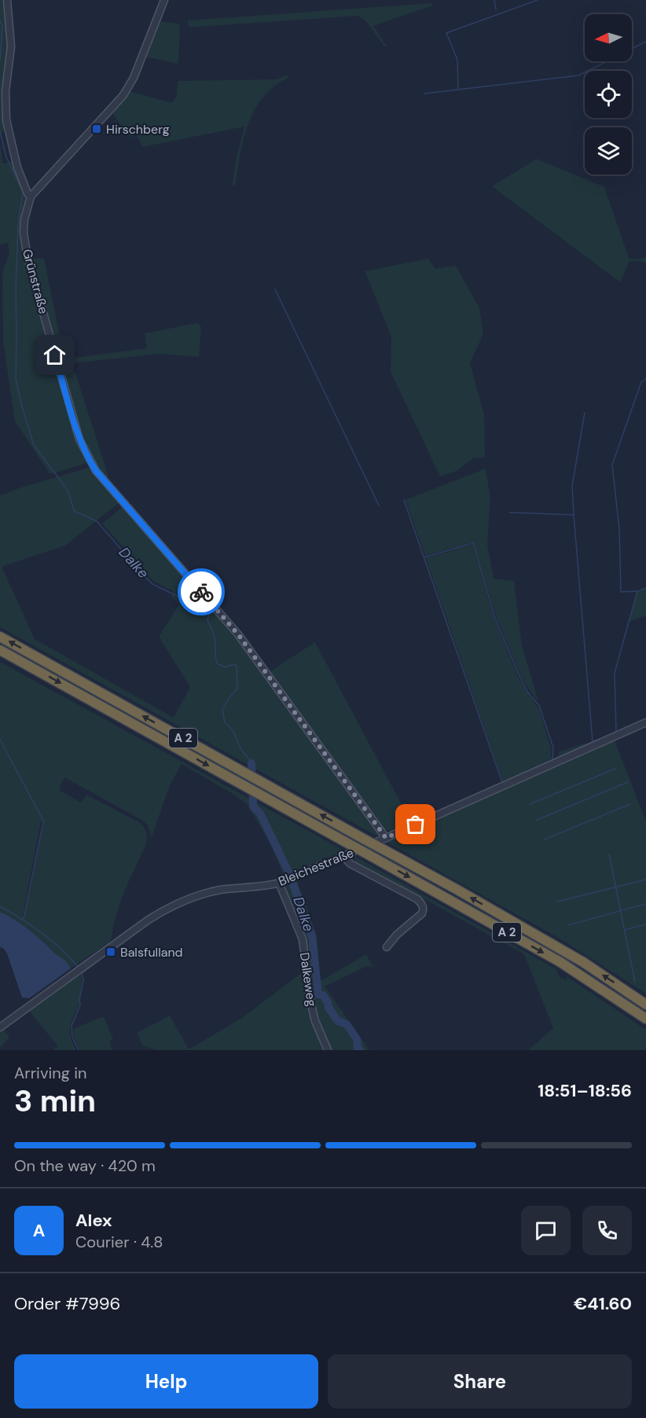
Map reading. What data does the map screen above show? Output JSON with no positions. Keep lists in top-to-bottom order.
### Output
{
  "streets": {
    "highway": ["A 2"],
    "street": ["Grünstraße", "Bleichestraße", "Dalkeweg"]
  },
  "crossings": [
    ["Grünstraße", "Bleichestraße"],
    ["Bleichestraße", "Dalkeweg"]
  ],
  "water": ["Dalke"],
  "places": {
    "transit": ["Hirschberg", "Balsfulland"]
  },
  "north": "left",
  "page": {
    "heading": ["3 min", "Arriving in", "18:51–18:56"],
    "panel": [
      "Alex",
      "Courier · 4.8",
      "Order #7996",
      "€41.60"
    ],
    "bar": "On the way · 420 m",
    "round": "A",
    "buttons": ["Help", "Share"]
  }
}
